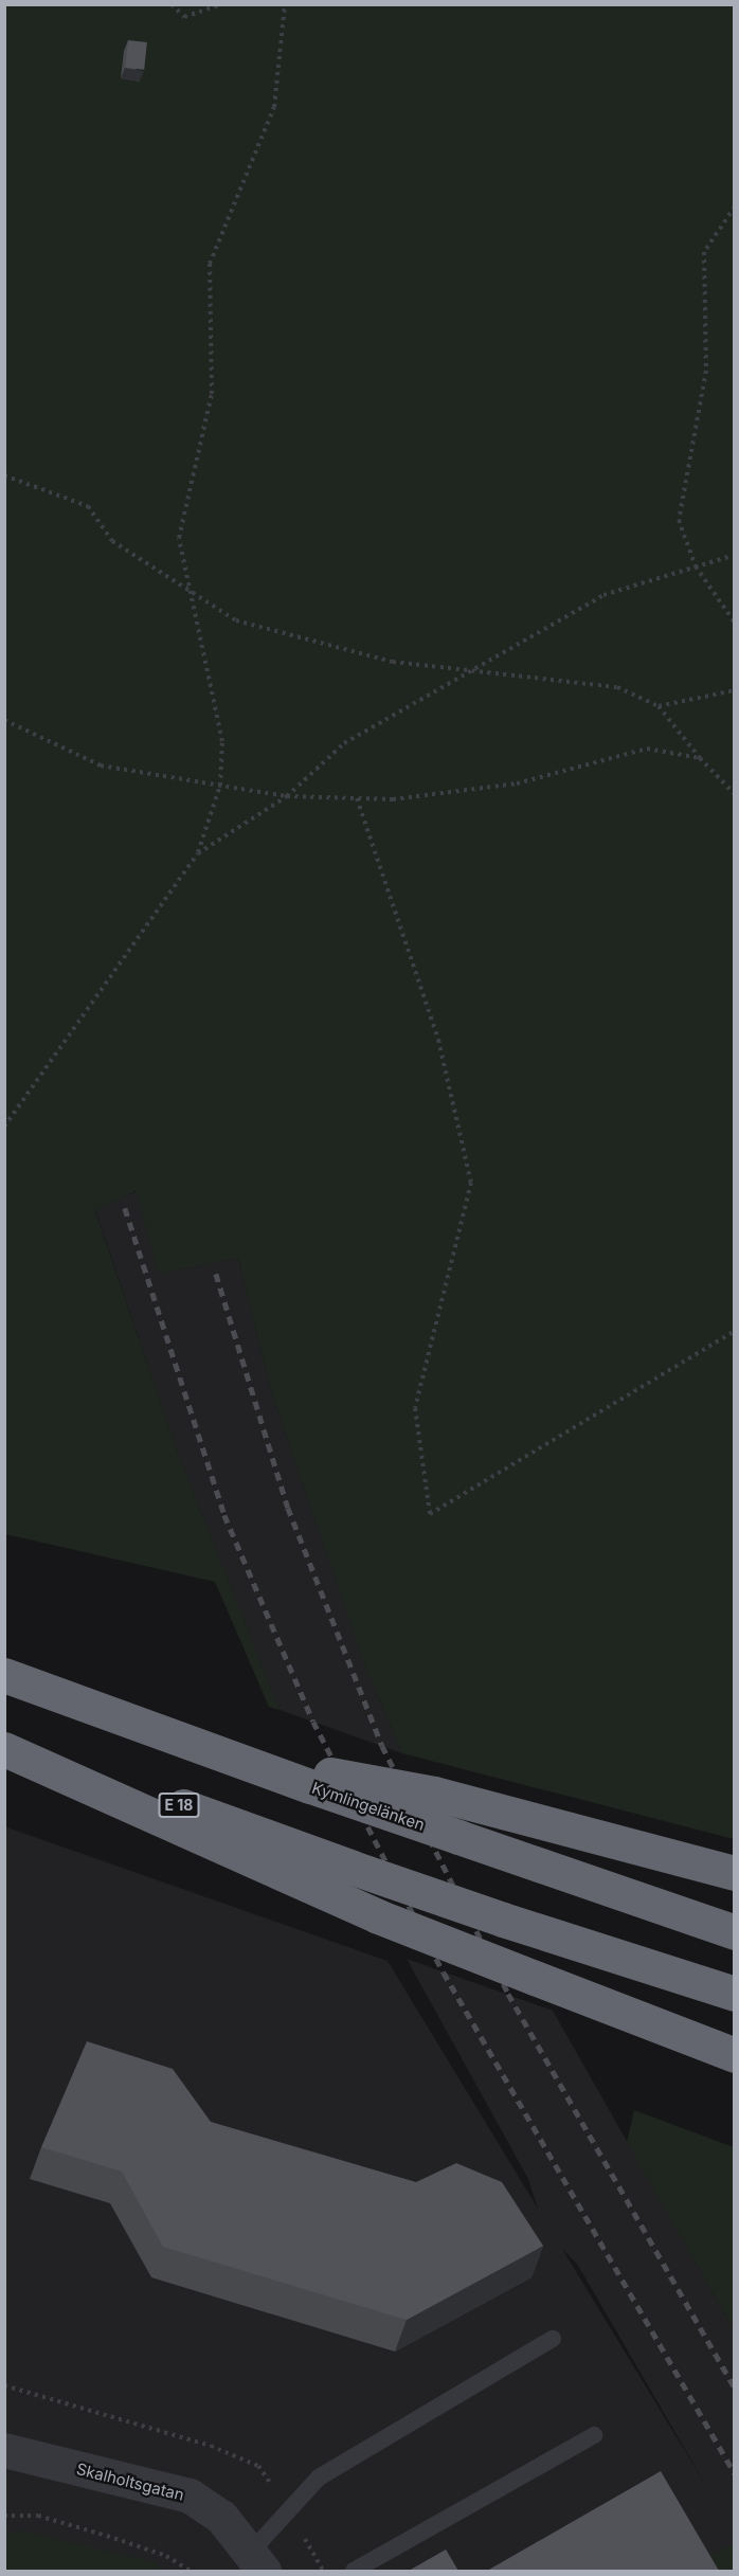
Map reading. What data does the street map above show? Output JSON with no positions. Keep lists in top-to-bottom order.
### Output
{
  "streets": {
    "highway": ["E 18", "Kymlingelänken"],
    "street": ["Skalholtsgatan"]
  }
}
